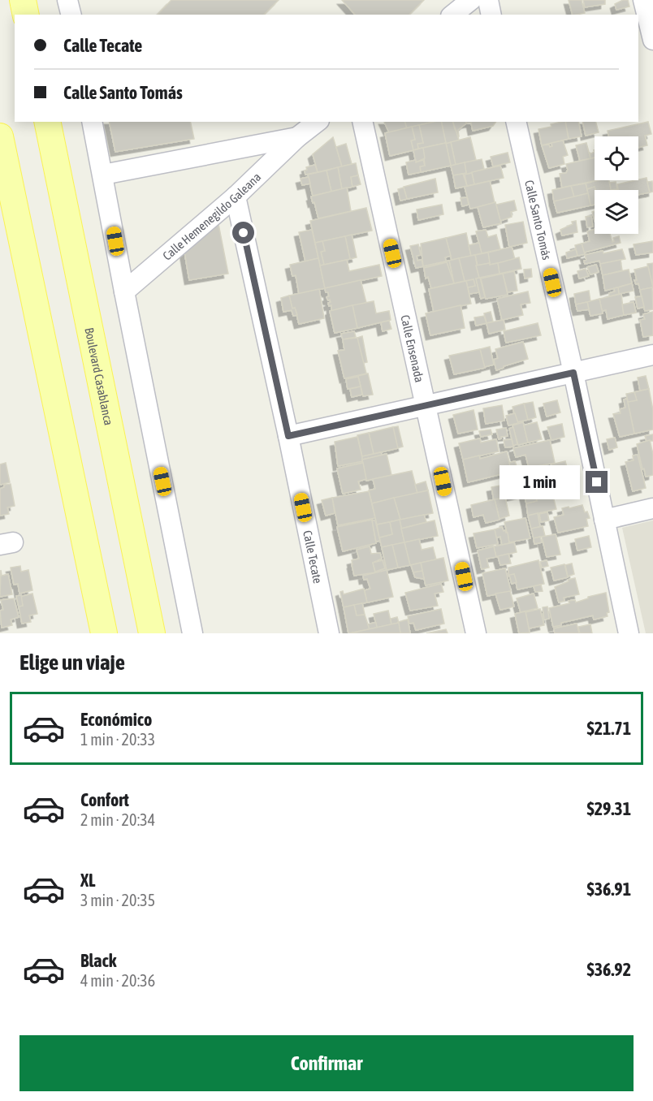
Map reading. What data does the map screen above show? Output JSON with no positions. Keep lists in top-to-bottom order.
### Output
{
  "streets": {
    "main road": ["Boulevard Casablanca"],
    "street": [
      "Calle Hemenegildo Galeana",
      "Calle Santo Tomás",
      "Calle Ensenada",
      "Calle Tecate"
    ]
  },
  "crossings": [
    ["Calle Hemenegildo Galeana", "Calle Tecate"]
  ],
  "page": {
    "banner": ["Calle Tecate", "Calle Santo Tomás"],
    "bubble": "1 min",
    "heading": "Elige un viaje",
    "list": [
      {
        "name": "Económico",
        "note": "1 min · 20:33",
        "value": "$21.71"
      },
      {
        "name": "Confort",
        "note": "2 min · 20:34",
        "value": "$29.31"
      },
      {
        "name": "XL",
        "note": "3 min · 20:35",
        "value": "$36.91"
      },
      {
        "name": "Black",
        "note": "4 min · 20:36",
        "value": "$36.92"
      }
    ],
    "buttons": "Confirmar"
  }
}
